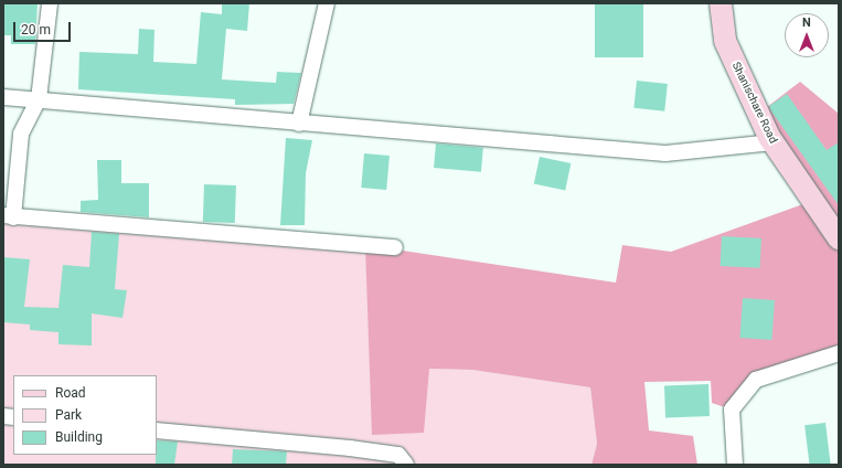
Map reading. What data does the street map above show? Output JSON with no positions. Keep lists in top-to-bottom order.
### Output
{
  "streets": {
    "street": ["Shanischare Road"]
  },
  "legend": ["Road", "Park", "Building"],
  "scale_bar": "20 m",
  "north": "top"
}
